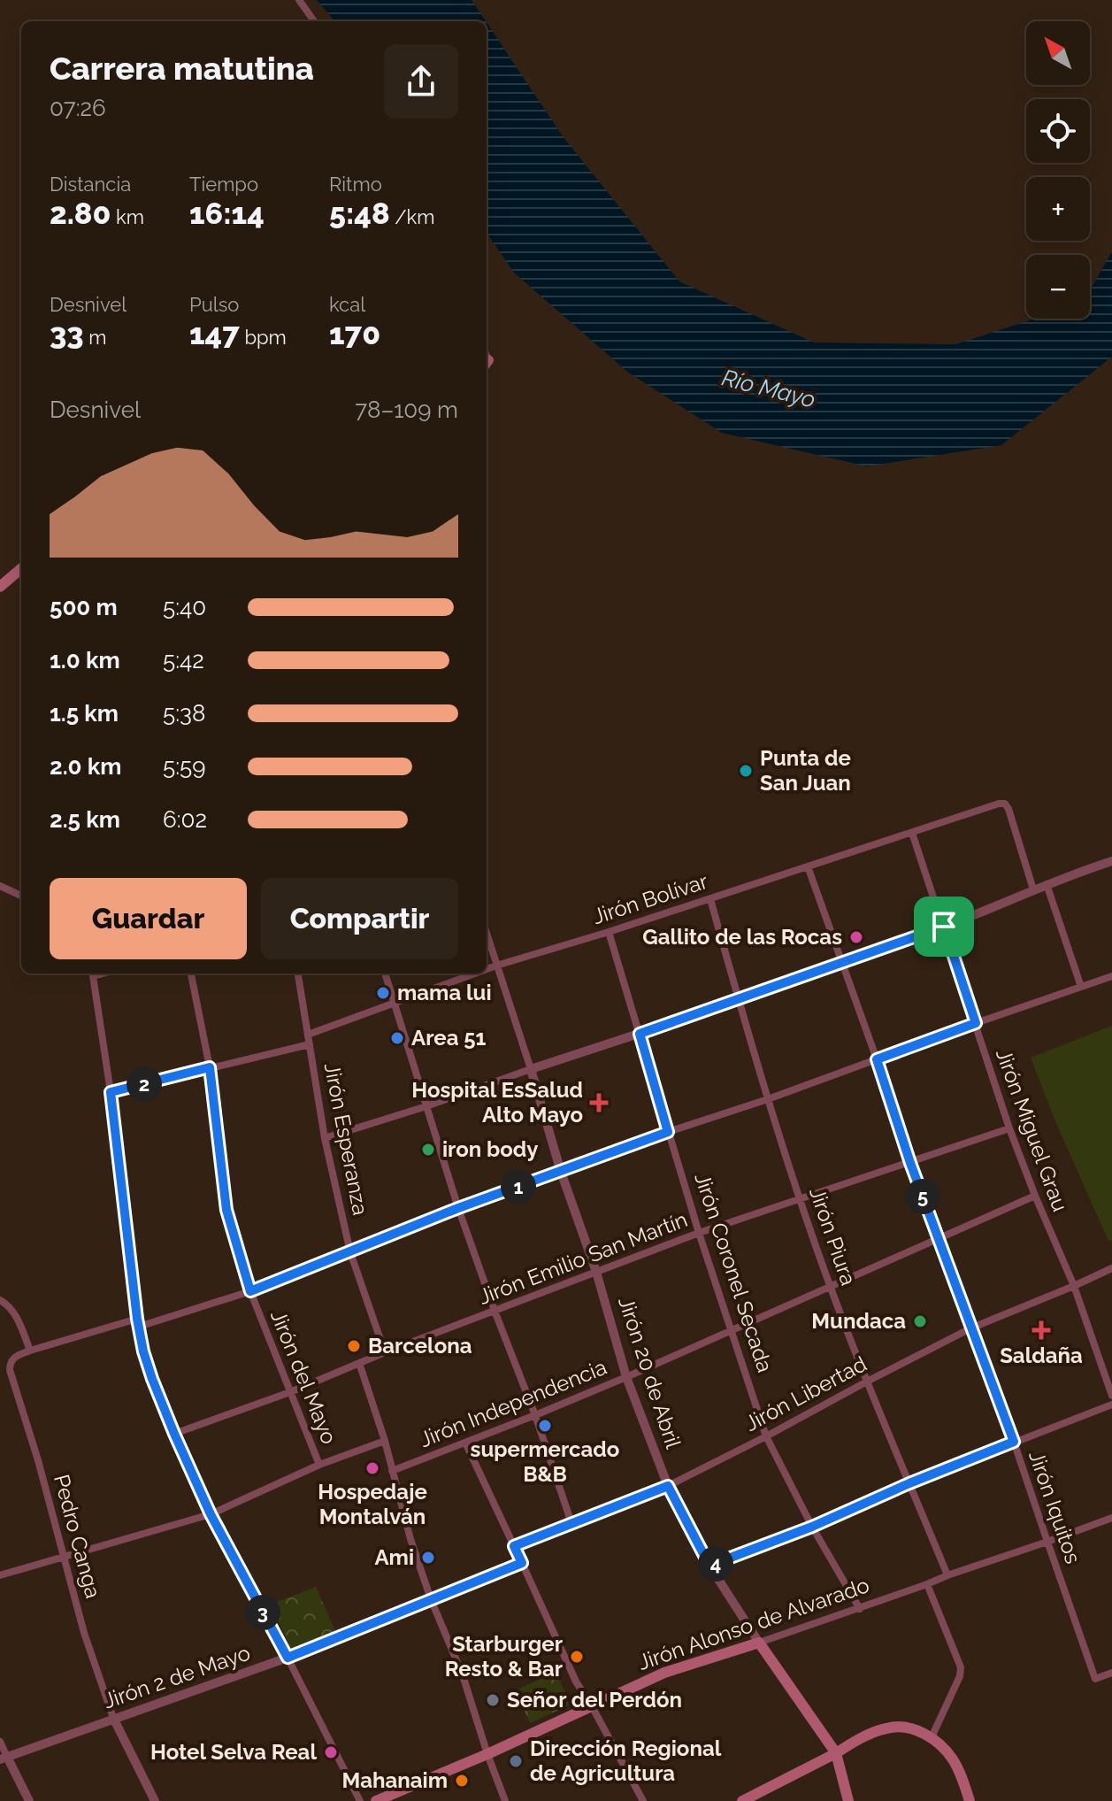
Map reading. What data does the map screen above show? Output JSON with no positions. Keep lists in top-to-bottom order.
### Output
{
  "streets": {
    "main road": ["Jirón 20 de Abril", "Jirón Alonso de Alvarado"],
    "street": [
      "Jirón Bolívar",
      "Jirón Miguel Grau",
      "Jirón Esperanza",
      "Jirón Piura",
      "Jirón Emilio San Martín",
      "Jirón Coronel Secada",
      "Jirón del Mayo",
      "Jirón Libertad",
      "Jirón Independencia",
      "Jirón Iquitos",
      "Pedro Canga",
      "Jirón 2 de Mayo"
    ]
  },
  "crossings": [
    ["Jirón Bolívar", "Jirón Miguel Grau"],
    ["Jirón Bolívar", "Jirón Esperanza"],
    ["Jirón Bolívar", "Jirón Piura"],
    ["Jirón Bolívar", "Jirón Coronel Secada"],
    ["Jirón Bolívar", "Jirón 20 de Abril"],
    ["Jirón Bolívar", "Jirón Iquitos"],
    ["Jirón Miguel Grau", "Jirón Emilio San Martín"],
    ["Jirón Miguel Grau", "Jirón Libertad"],
    ["Jirón Miguel Grau", "Jirón Independencia"],
    ["Jirón Esperanza", "Jirón Emilio San Martín"],
    ["Jirón Piura", "Jirón Emilio San Martín"],
    ["Jirón Piura", "Jirón Libertad"],
    ["Jirón Piura", "Jirón Independencia"],
    ["Jirón Piura", "Jirón Alonso de Alvarado"],
    ["Jirón Emilio San Martín", "Jirón Coronel Secada"],
    ["Jirón Emilio San Martín", "Jirón 20 de Abril"],
    ["Jirón Emilio San Martín", "Jirón del Mayo"],
    ["Jirón Emilio San Martín", "Jirón Iquitos"],
    ["Jirón Coronel Secada", "Jirón Libertad"],
    ["Jirón Coronel Secada", "Jirón Independencia"],
    ["Jirón Coronel Secada", "Jirón Alonso de Alvarado"],
    ["Jirón 20 de Abril", "Jirón Libertad"],
    ["Jirón 20 de Abril", "Jirón Independencia"],
    ["Jirón 20 de Abril", "Jirón Alonso de Alvarado"],
    ["Jirón Libertad", "Jirón Iquitos"],
    ["Jirón Independencia", "Jirón Iquitos"],
    ["Jirón Iquitos", "Jirón Alonso de Alvarado"],
    ["Pedro Canga", "Jirón 2 de Mayo"]
  ],
  "water": ["Río Mayo"],
  "places": {
    "other": [
      "Punta de San Juan",
      "Gallito de las Rocas",
      "mama lui",
      "Area 51",
      "iron body",
      "Mundaca",
      "Barcelona",
      "supermercado B&B",
      "Hospedaje Montalván",
      "Ami",
      "Starburger Resto & Bar",
      "Señor del Perdón",
      "Hotel Selva Real",
      "Dirección Regional de Agricultura",
      "Mahanaim"
    ],
    "health": ["Hospital EsSalud Alto Mayo", "Saldaña"]
  },
  "north": "top left",
  "page": {
    "map_buttons": ["+", "−"],
    "heading": ["Carrera matutina", "07:26"],
    "stats": [
      ["Distancia", "2.80 km"],
      ["Tiempo", "16:14"],
      ["Ritmo", "5:48 /km"],
      ["Desnivel", "33 m"],
      ["Pulso", "147 bpm"],
      ["kcal", "170"]
    ],
    "chart": ["Desnivel", "78–109 m"],
    "list": [
      {
        "name": "500 m",
        "note": "5:40"
      },
      {
        "name": "1.0 km",
        "note": "5:42"
      },
      {
        "name": "1.5 km",
        "note": "5:38"
      },
      {
        "name": "2.0 km",
        "note": "5:59"
      },
      {
        "name": "2.5 km",
        "note": "6:02"
      }
    ],
    "buttons": ["Guardar", "Compartir"],
    "pins": [
      "2",
      "1",
      "5",
      "4",
      "3"
    ]
  }
}
